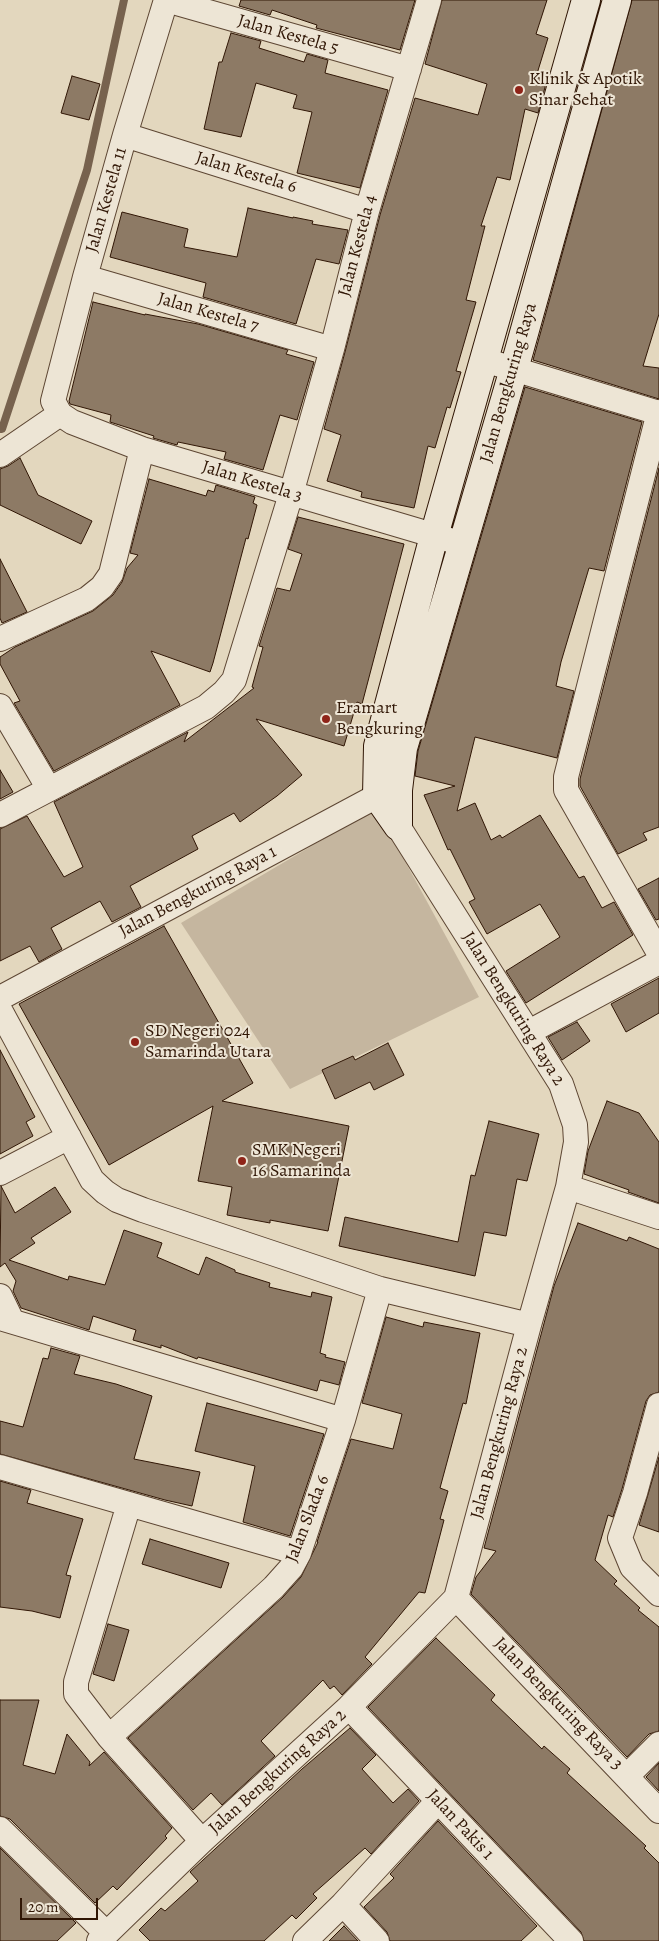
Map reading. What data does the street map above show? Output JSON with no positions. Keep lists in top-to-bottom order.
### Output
{
  "streets": {
    "street": [
      "Jalan Kestela 5",
      "Jalan Kestela 6",
      "Jalan Kestela 11",
      "Jalan Kestela 4",
      "Jalan Kestela 7",
      "Jalan Bengkuring Raya",
      "Jalan Kestela 3",
      "Jalan Bengkuring Raya 1",
      "Jalan Bengkuring Raya 2",
      "Jalan Slada 6",
      "Jalan Bengkuring Raya 3",
      "Jalan Pakis 1"
    ]
  },
  "crossings": [
    ["Jalan Kestela 5", "Jalan Kestela 11"],
    ["Jalan Kestela 5", "Jalan Kestela 4"],
    ["Jalan Kestela 6", "Jalan Kestela 11"],
    ["Jalan Kestela 6", "Jalan Kestela 4"],
    ["Jalan Kestela 11", "Jalan Kestela 7"],
    ["Jalan Kestela 11", "Jalan Kestela 3"],
    ["Jalan Kestela 4", "Jalan Kestela 7"],
    ["Jalan Kestela 4", "Jalan Kestela 3"],
    ["Jalan Bengkuring Raya", "Jalan Kestela 3"],
    ["Jalan Bengkuring Raya", "Jalan Bengkuring Raya 1"],
    ["Jalan Bengkuring Raya", "Jalan Bengkuring Raya 2"],
    ["Jalan Bengkuring Raya 1", "Jalan Bengkuring Raya 2"],
    ["Jalan Bengkuring Raya 2", "Jalan Bengkuring Raya 3"],
    ["Jalan Bengkuring Raya 2", "Jalan Pakis 1"]
  ],
  "places": [
    "Klinik & Apotik Sinar Sehat",
    "Eramart Bengkuring",
    "SD Negeri 024 Samarinda Utara",
    "SMK Negeri 16 Samarinda"
  ],
  "scale_bar": "20 m"
}
